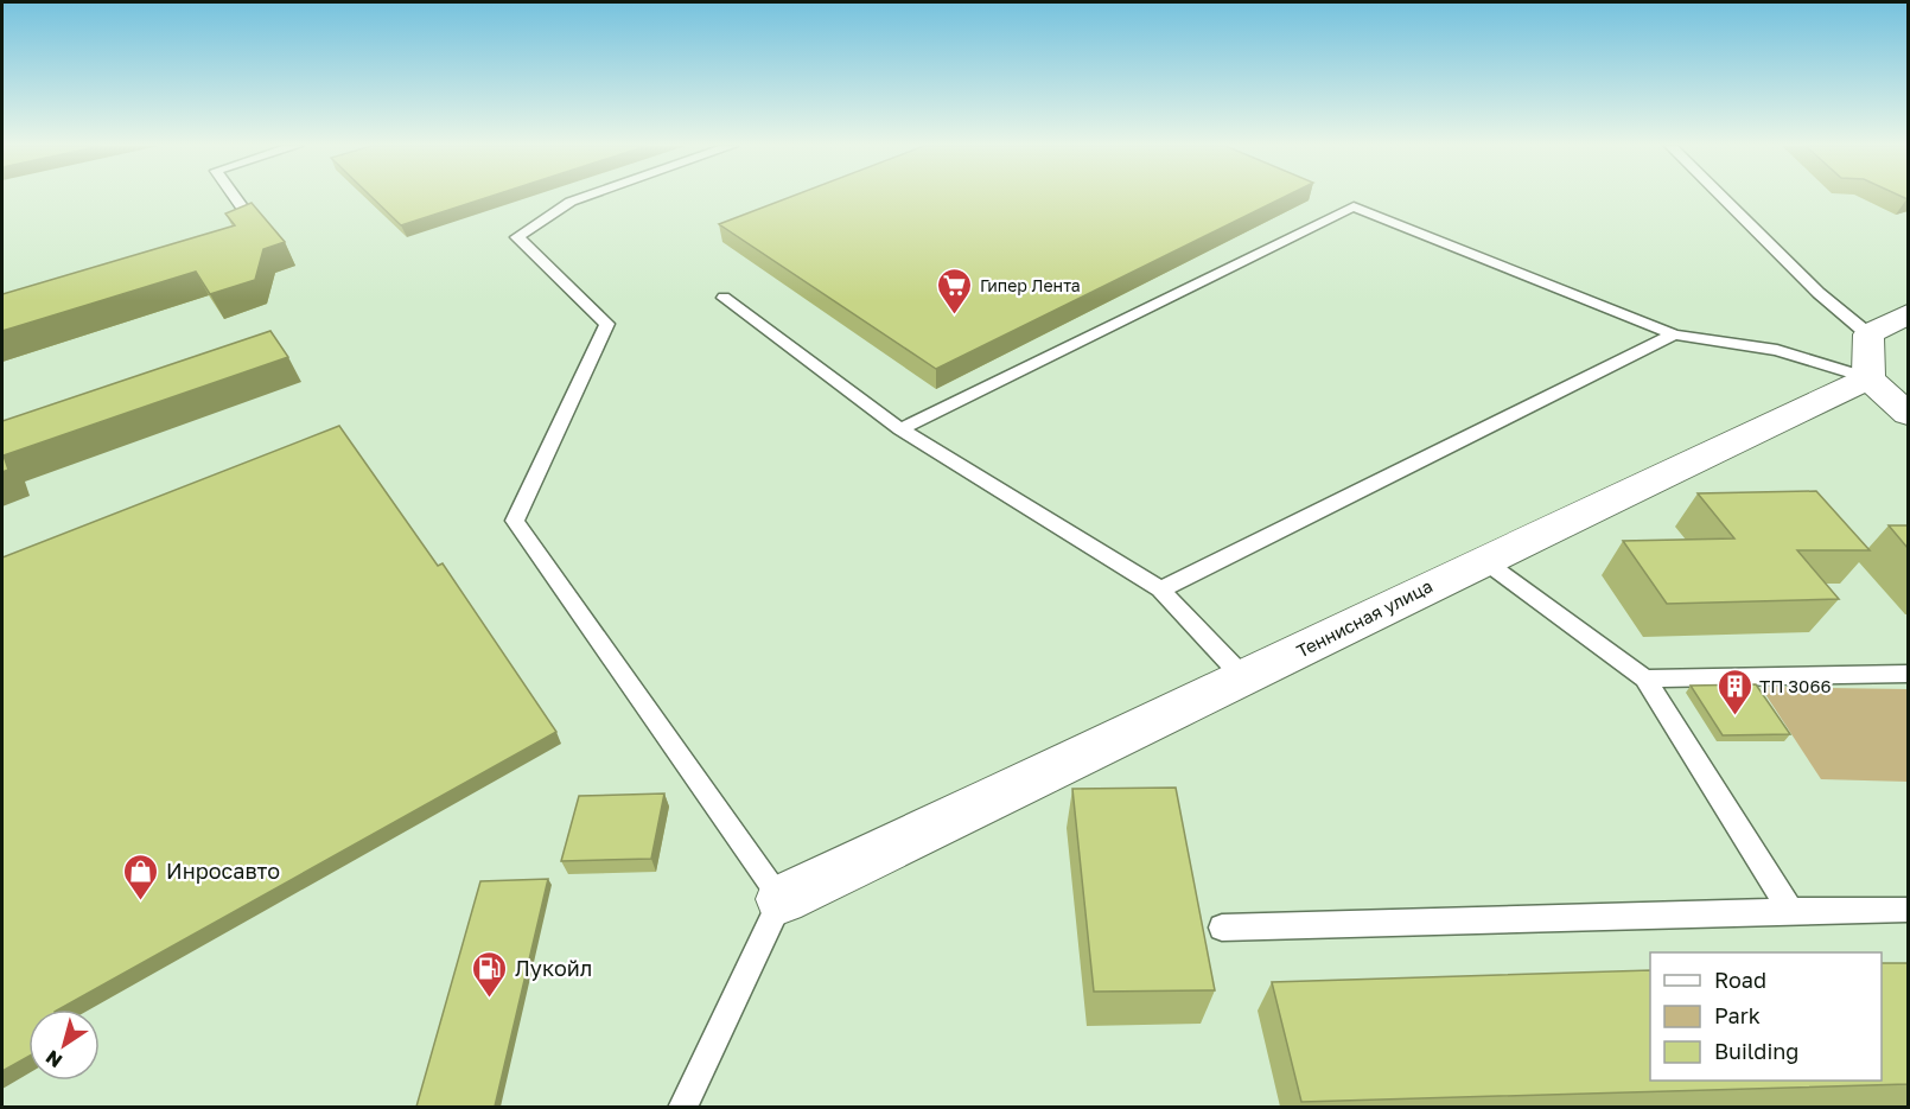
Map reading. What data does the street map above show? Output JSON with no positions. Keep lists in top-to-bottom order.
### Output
{
  "streets": {
    "street": ["Теннисная улица"]
  },
  "places": {
    "supermarket": ["Гипер Лента"],
    "building": ["ТП 3066"],
    "shop": ["Инросавто"],
    "fuel station": ["Лукойл"]
  },
  "legend": ["Road", "Park", "Building"],
  "north": "bottom left"
}
